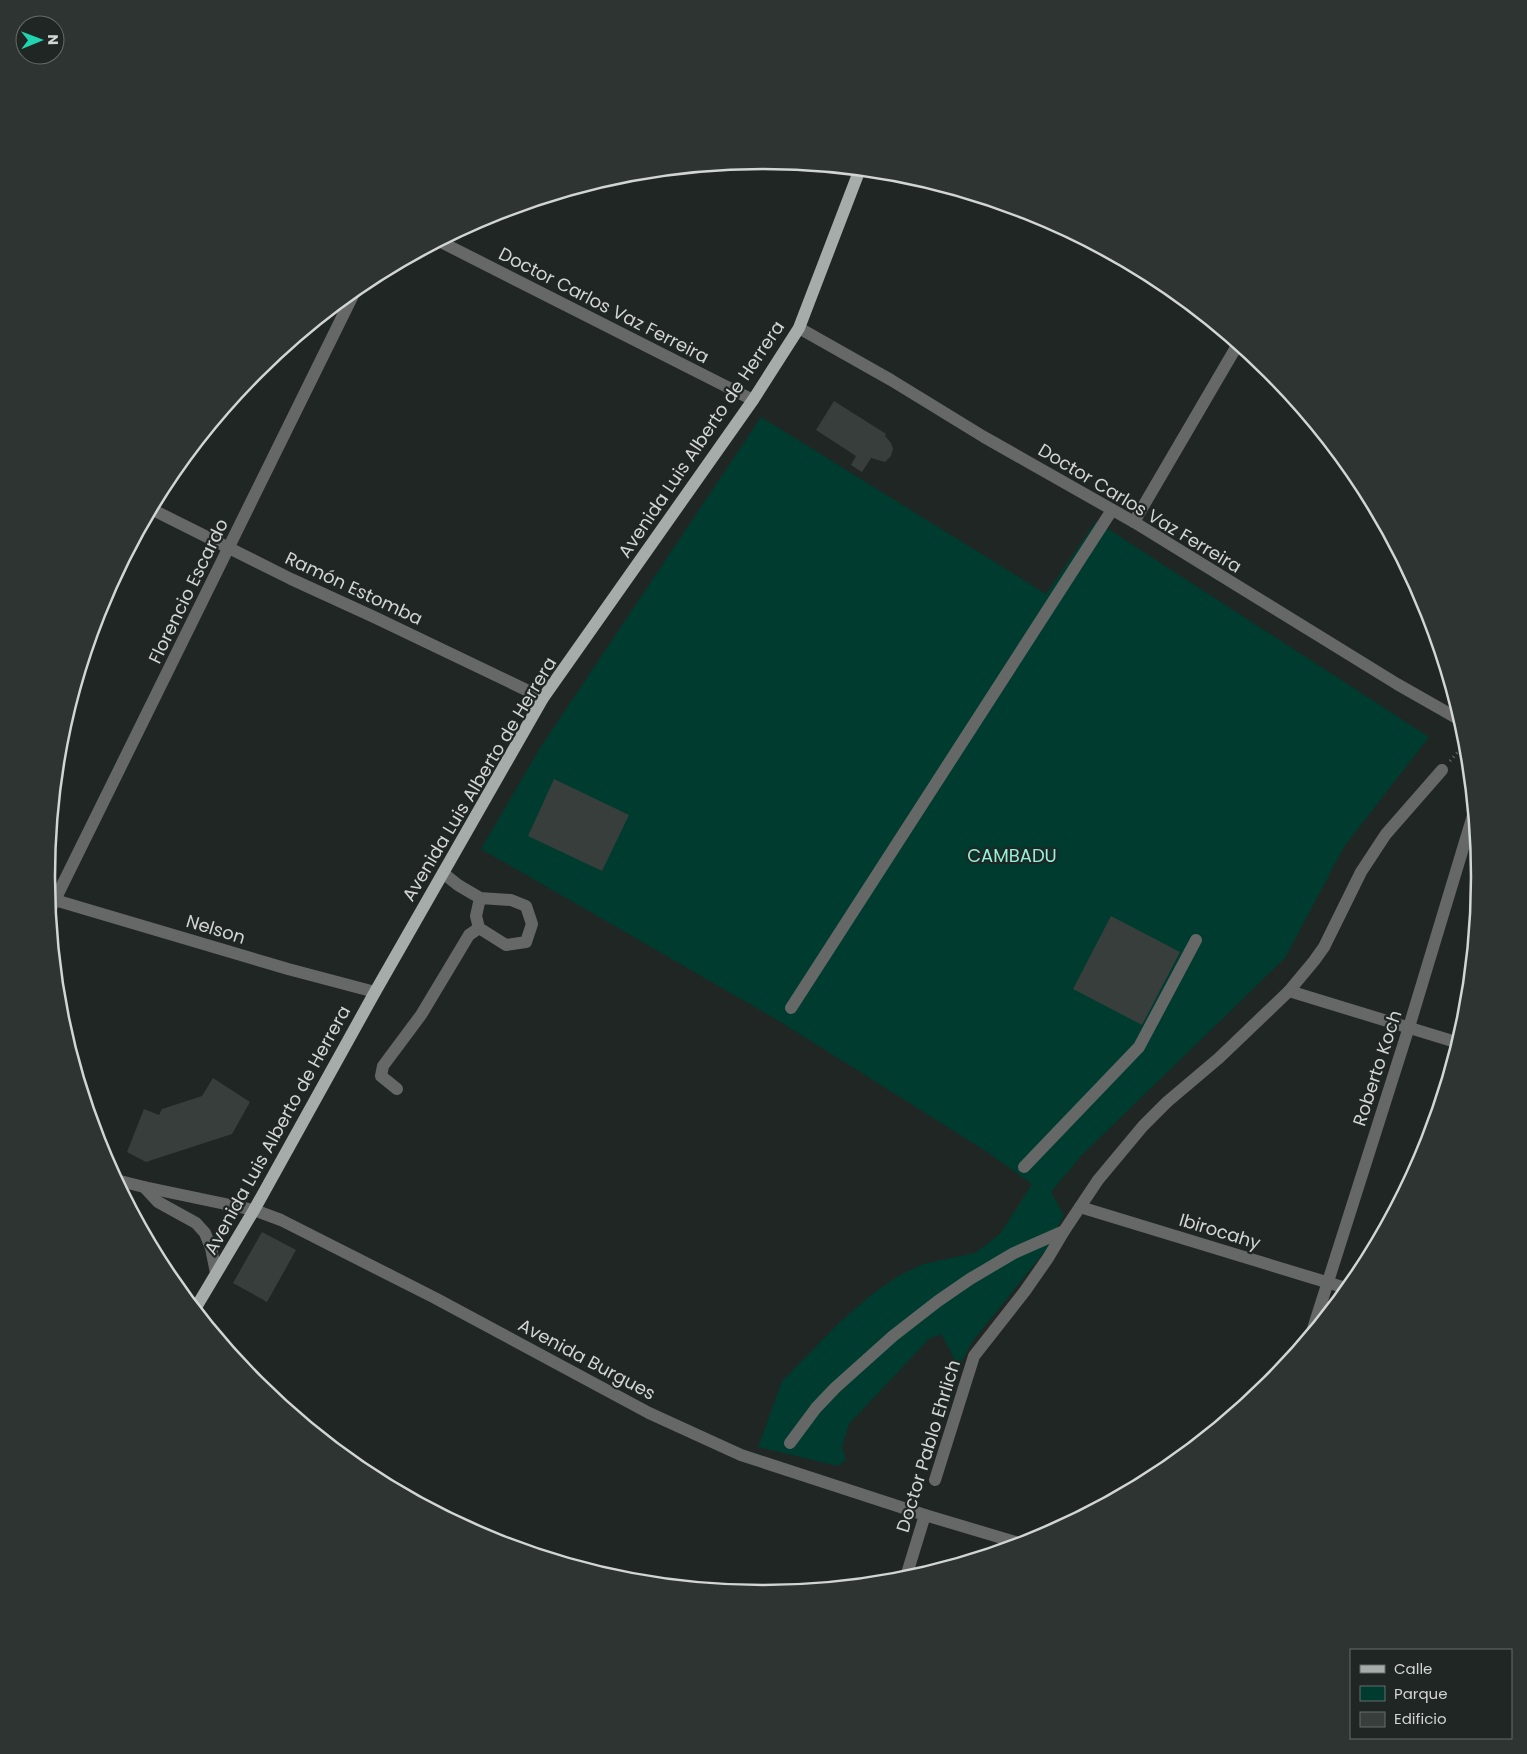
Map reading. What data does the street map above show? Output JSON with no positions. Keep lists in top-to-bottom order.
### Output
{
  "streets": {
    "main road": ["Avenida Luis Alberto de Herrera"],
    "street": [
      "Doctor Carlos Vaz Ferreira",
      "Ramón Estomba",
      "Florencio Escardo",
      "Nelson",
      "Roberto Koch",
      "Ibirocahy",
      "Avenida Burgues",
      "Doctor Pablo Ehrlich"
    ]
  },
  "crossings": [
    ["Doctor Carlos Vaz Ferreira", "Avenida Luis Alberto de Herrera"],
    ["Avenida Luis Alberto de Herrera", "Ramón Estomba"],
    ["Avenida Luis Alberto de Herrera", "Nelson"],
    ["Avenida Luis Alberto de Herrera", "Avenida Burgues"],
    ["Ramón Estomba", "Florencio Escardo"],
    ["Roberto Koch", "Ibirocahy"],
    ["Ibirocahy", "Doctor Pablo Ehrlich"],
    ["Avenida Burgues", "Doctor Pablo Ehrlich"]
  ],
  "parks": ["CAMBADU"],
  "legend": ["Calle", "Parque", "Edificio"],
  "north": "right"
}
